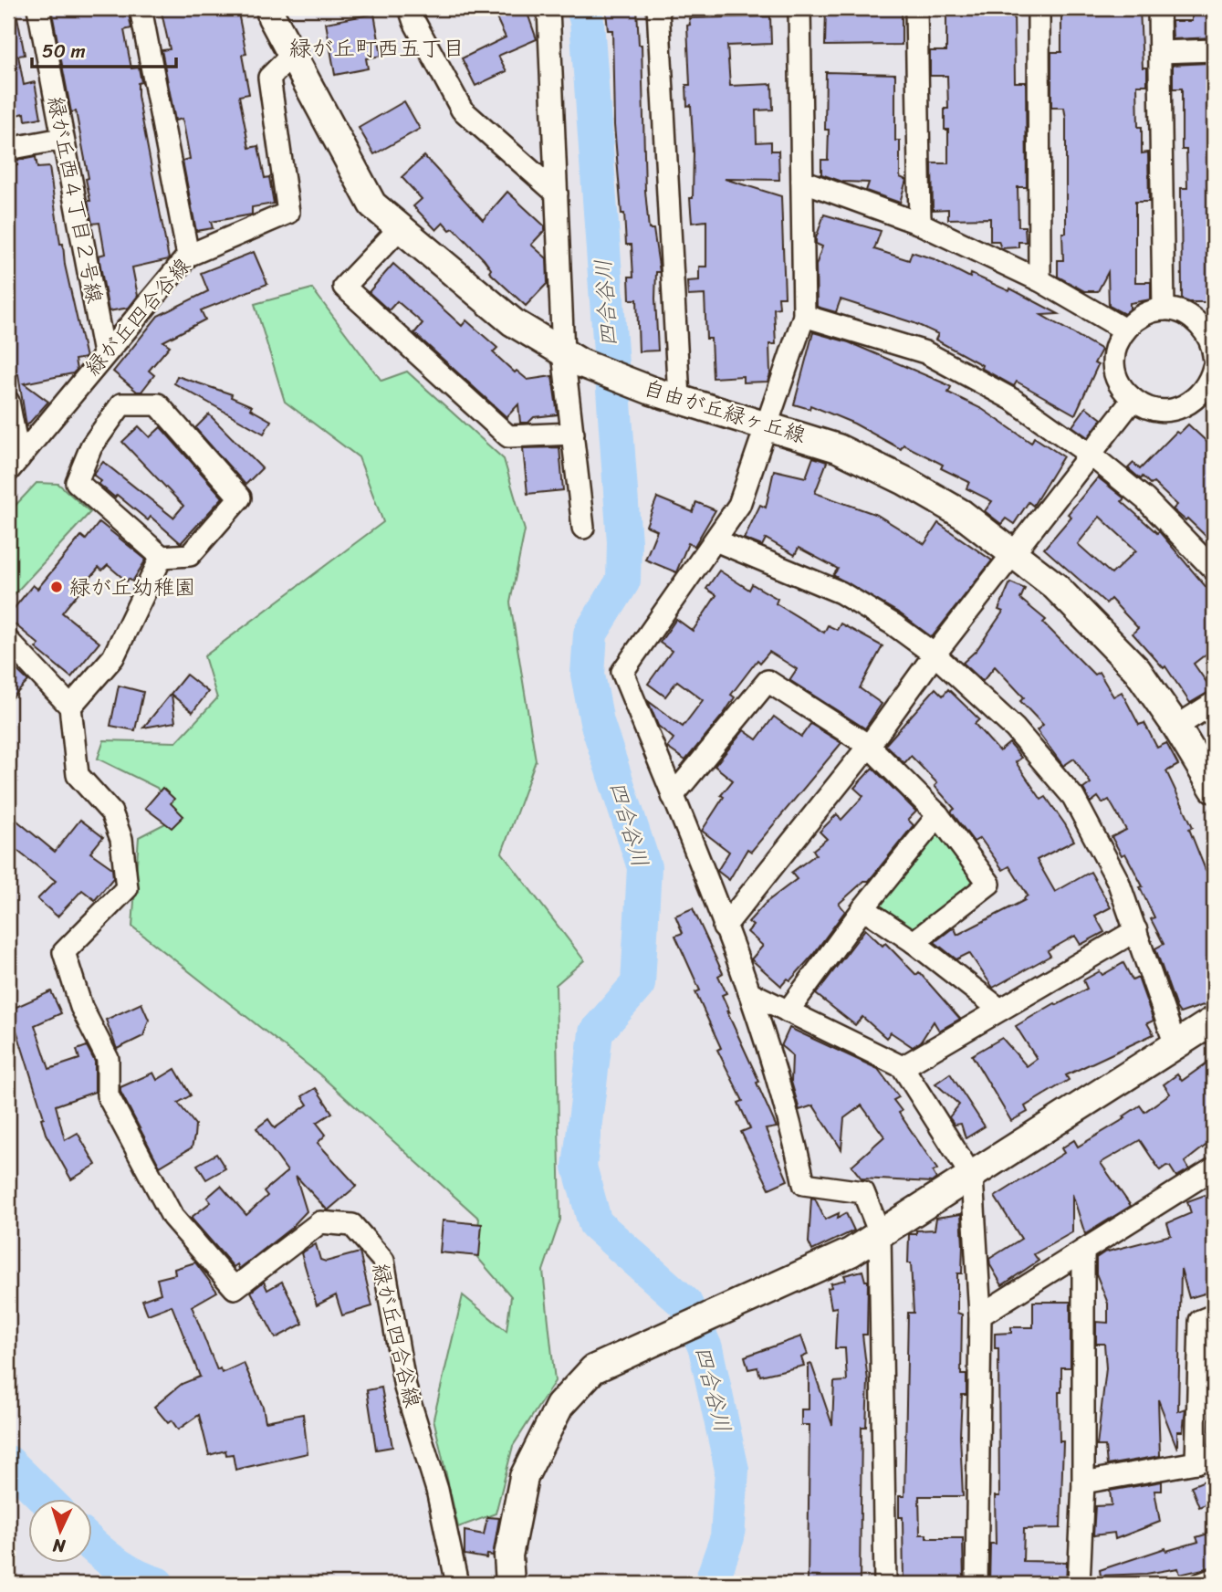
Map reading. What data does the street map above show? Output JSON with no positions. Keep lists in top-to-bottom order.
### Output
{
  "streets": {
    "street": ["緑が丘西４丁目２号線", "緑が丘四合谷線", "自由が丘緑ヶ丘線"]
  },
  "crossings": [
    ["緑が丘西４丁目２号線", "緑が丘四合谷線"],
    ["緑が丘四合谷線", "自由が丘緑ヶ丘線"]
  ],
  "districts": ["緑が丘町西五丁目"],
  "water": ["四合谷川"],
  "places": ["緑が丘幼稚園"],
  "scale_bar": "50 m",
  "north": "bottom"
}
